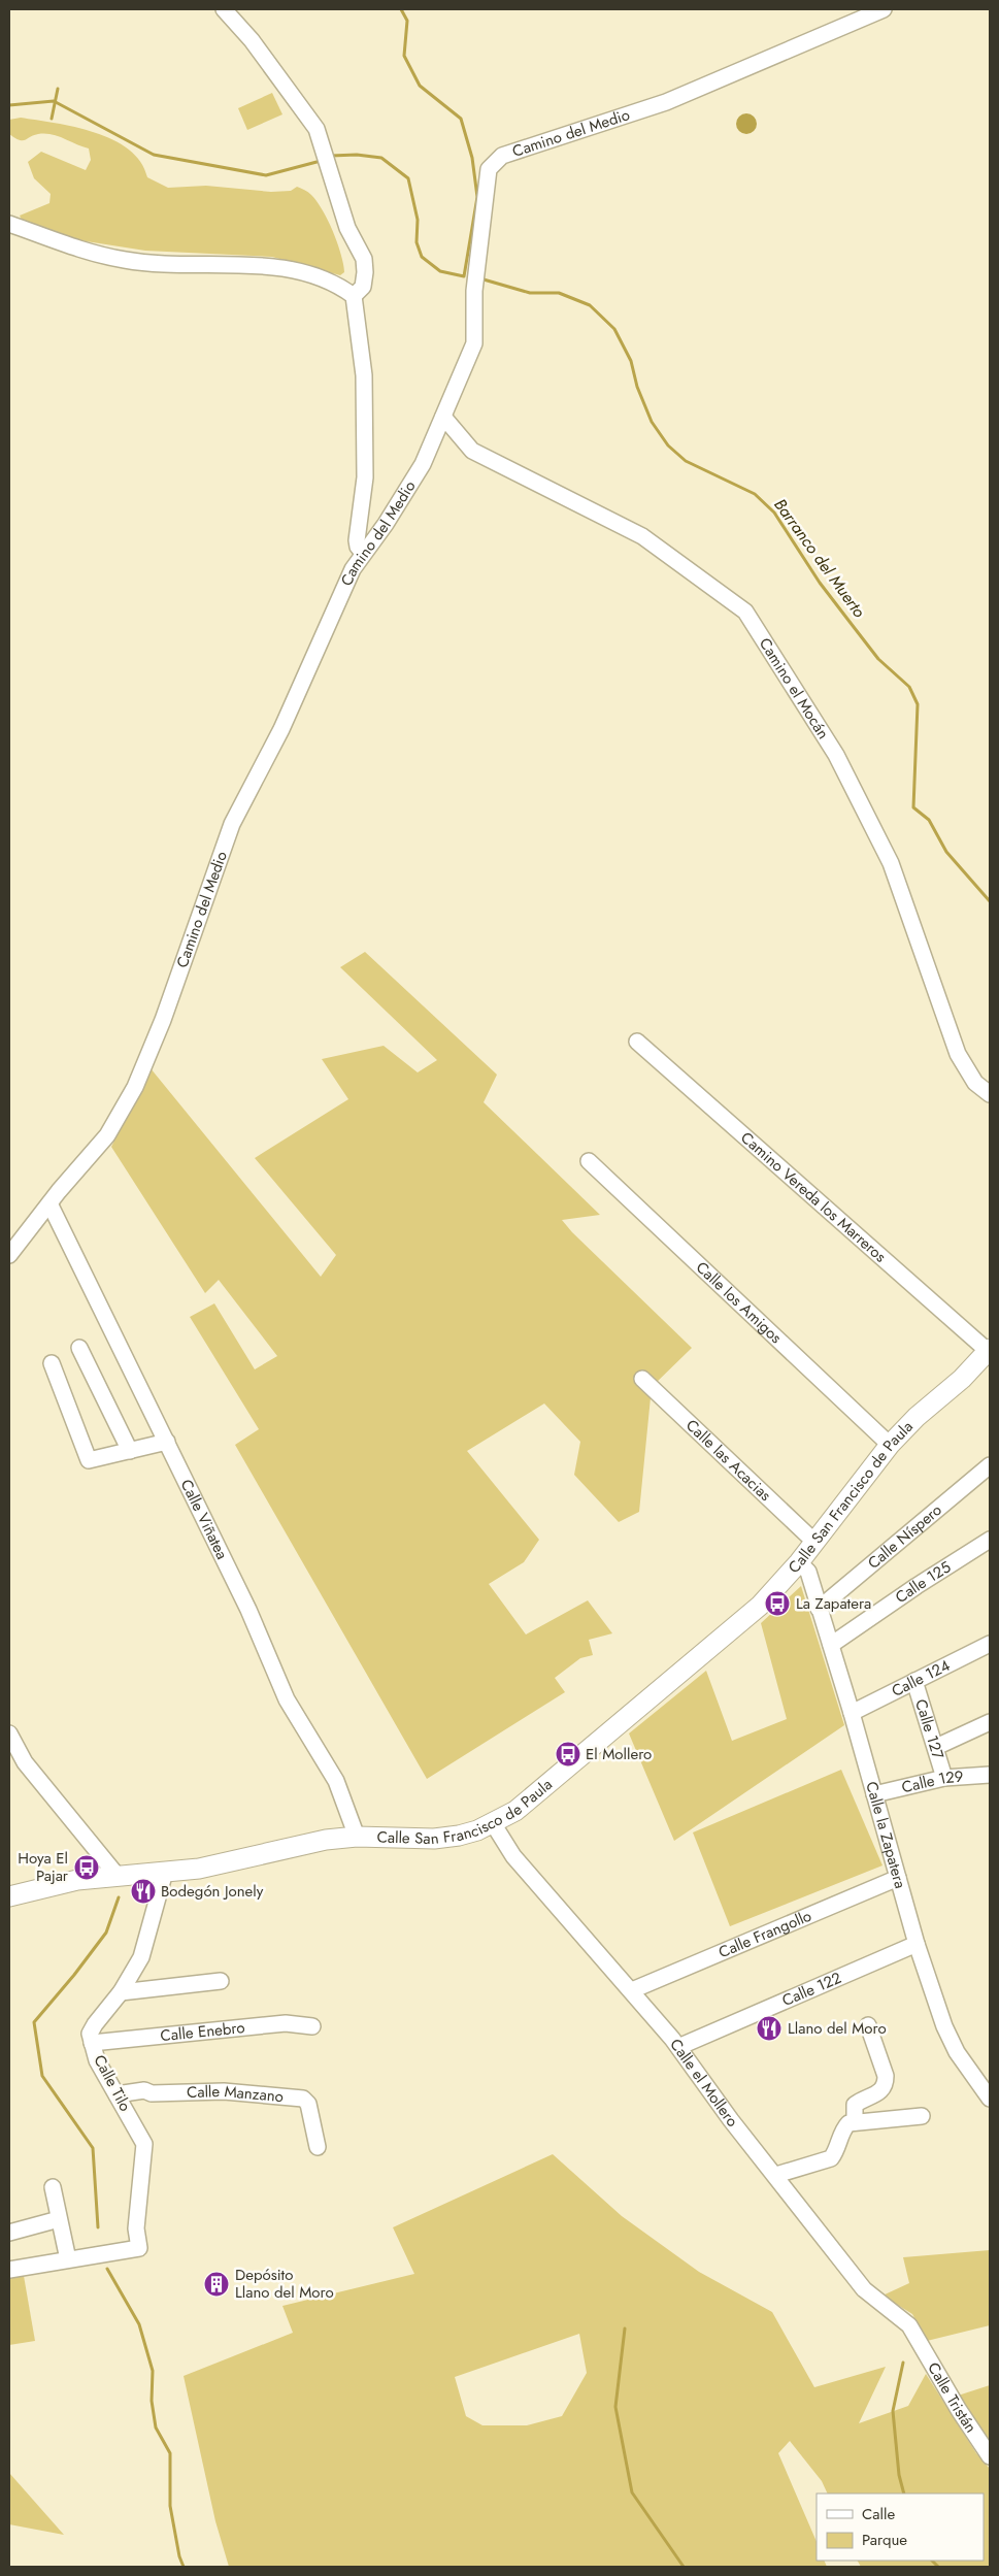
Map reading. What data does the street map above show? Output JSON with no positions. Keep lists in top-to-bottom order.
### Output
{
  "streets": {
    "main road": ["Calle San Francisco de Paula"],
    "street": [
      "Camino del Medio",
      "Camino el Mocán",
      "Camino Vereda los Marreros",
      "Calle los Amigos",
      "Calle las Acacias",
      "Calle Viñatea",
      "Calle Níspero",
      "Calle 125",
      "Calle 124",
      "Calle 127",
      "Calle 129",
      "Calle la Zapatera",
      "Calle Frangollo",
      "Calle 122",
      "Calle Enebro",
      "Calle el Mollero",
      "Calle Tilo",
      "Calle Manzano",
      "Calle Tristán"
    ]
  },
  "crossings": [
    ["Camino del Medio", "Camino el Mocán"],
    ["Camino del Medio", "Calle Viñatea"],
    ["Camino Vereda los Marreros", "Calle San Francisco de Paula"],
    ["Calle los Amigos", "Calle San Francisco de Paula"],
    ["Calle las Acacias", "Calle San Francisco de Paula"],
    ["Calle San Francisco de Paula", "Calle Viñatea"],
    ["Calle San Francisco de Paula", "Calle la Zapatera"],
    ["Calle San Francisco de Paula", "Calle el Mollero"],
    ["Calle San Francisco de Paula", "Calle Tilo"],
    ["Calle Níspero", "Calle la Zapatera"],
    ["Calle 125", "Calle la Zapatera"],
    ["Calle 124", "Calle 127"],
    ["Calle 124", "Calle la Zapatera"],
    ["Calle 127", "Calle 129"],
    ["Calle 129", "Calle la Zapatera"],
    ["Calle la Zapatera", "Calle Frangollo"],
    ["Calle la Zapatera", "Calle 122"],
    ["Calle Frangollo", "Calle el Mollero"],
    ["Calle 122", "Calle el Mollero"],
    ["Calle Enebro", "Calle Tilo"],
    ["Calle el Mollero", "Calle Tristán"],
    ["Calle Tilo", "Calle Manzano"]
  ],
  "water": ["Barranco del Muerto"],
  "places": {
    "bus stop": ["La Zapatera", "El Mollero", "Hoya El Pajar"],
    "restaurant": ["Bodegón Jonely", "Llano del Moro"],
    "building": ["Depósito Llano del Moro"]
  },
  "legend": ["Calle", "Parque"]
}
